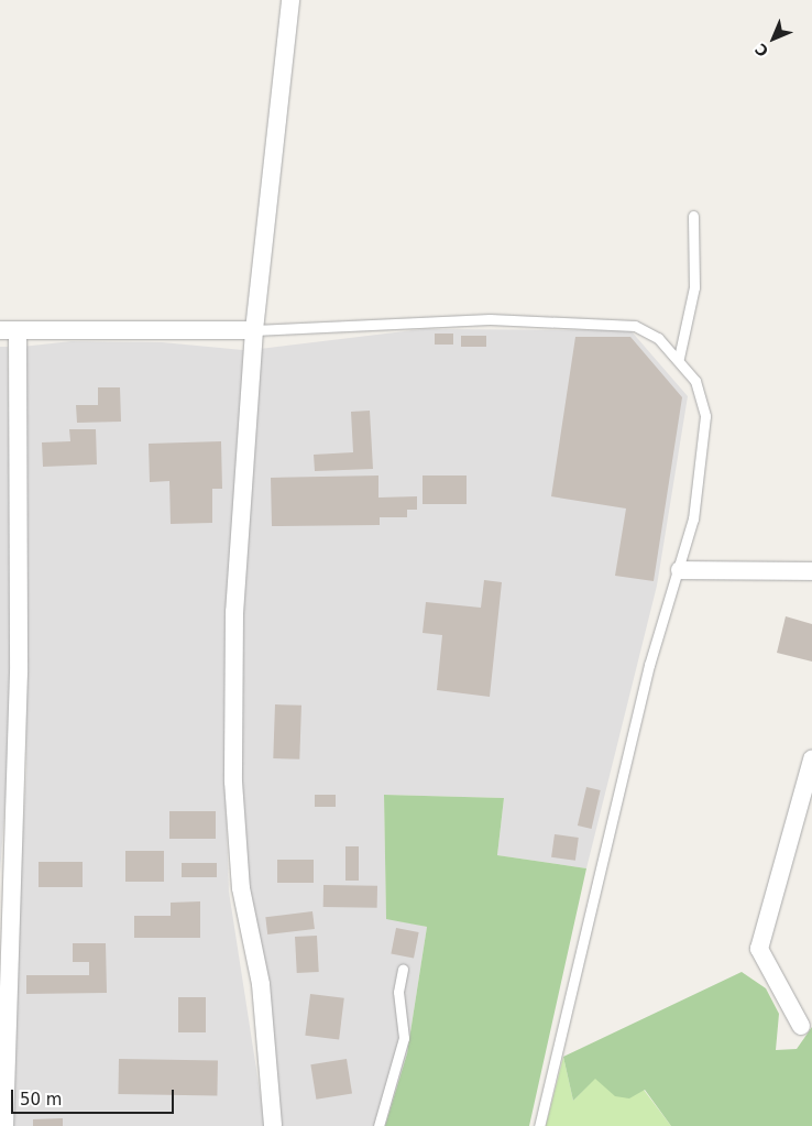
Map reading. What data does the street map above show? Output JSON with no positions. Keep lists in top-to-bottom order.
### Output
{
  "scale_bar": "50 m",
  "north": "bottom left"
}
